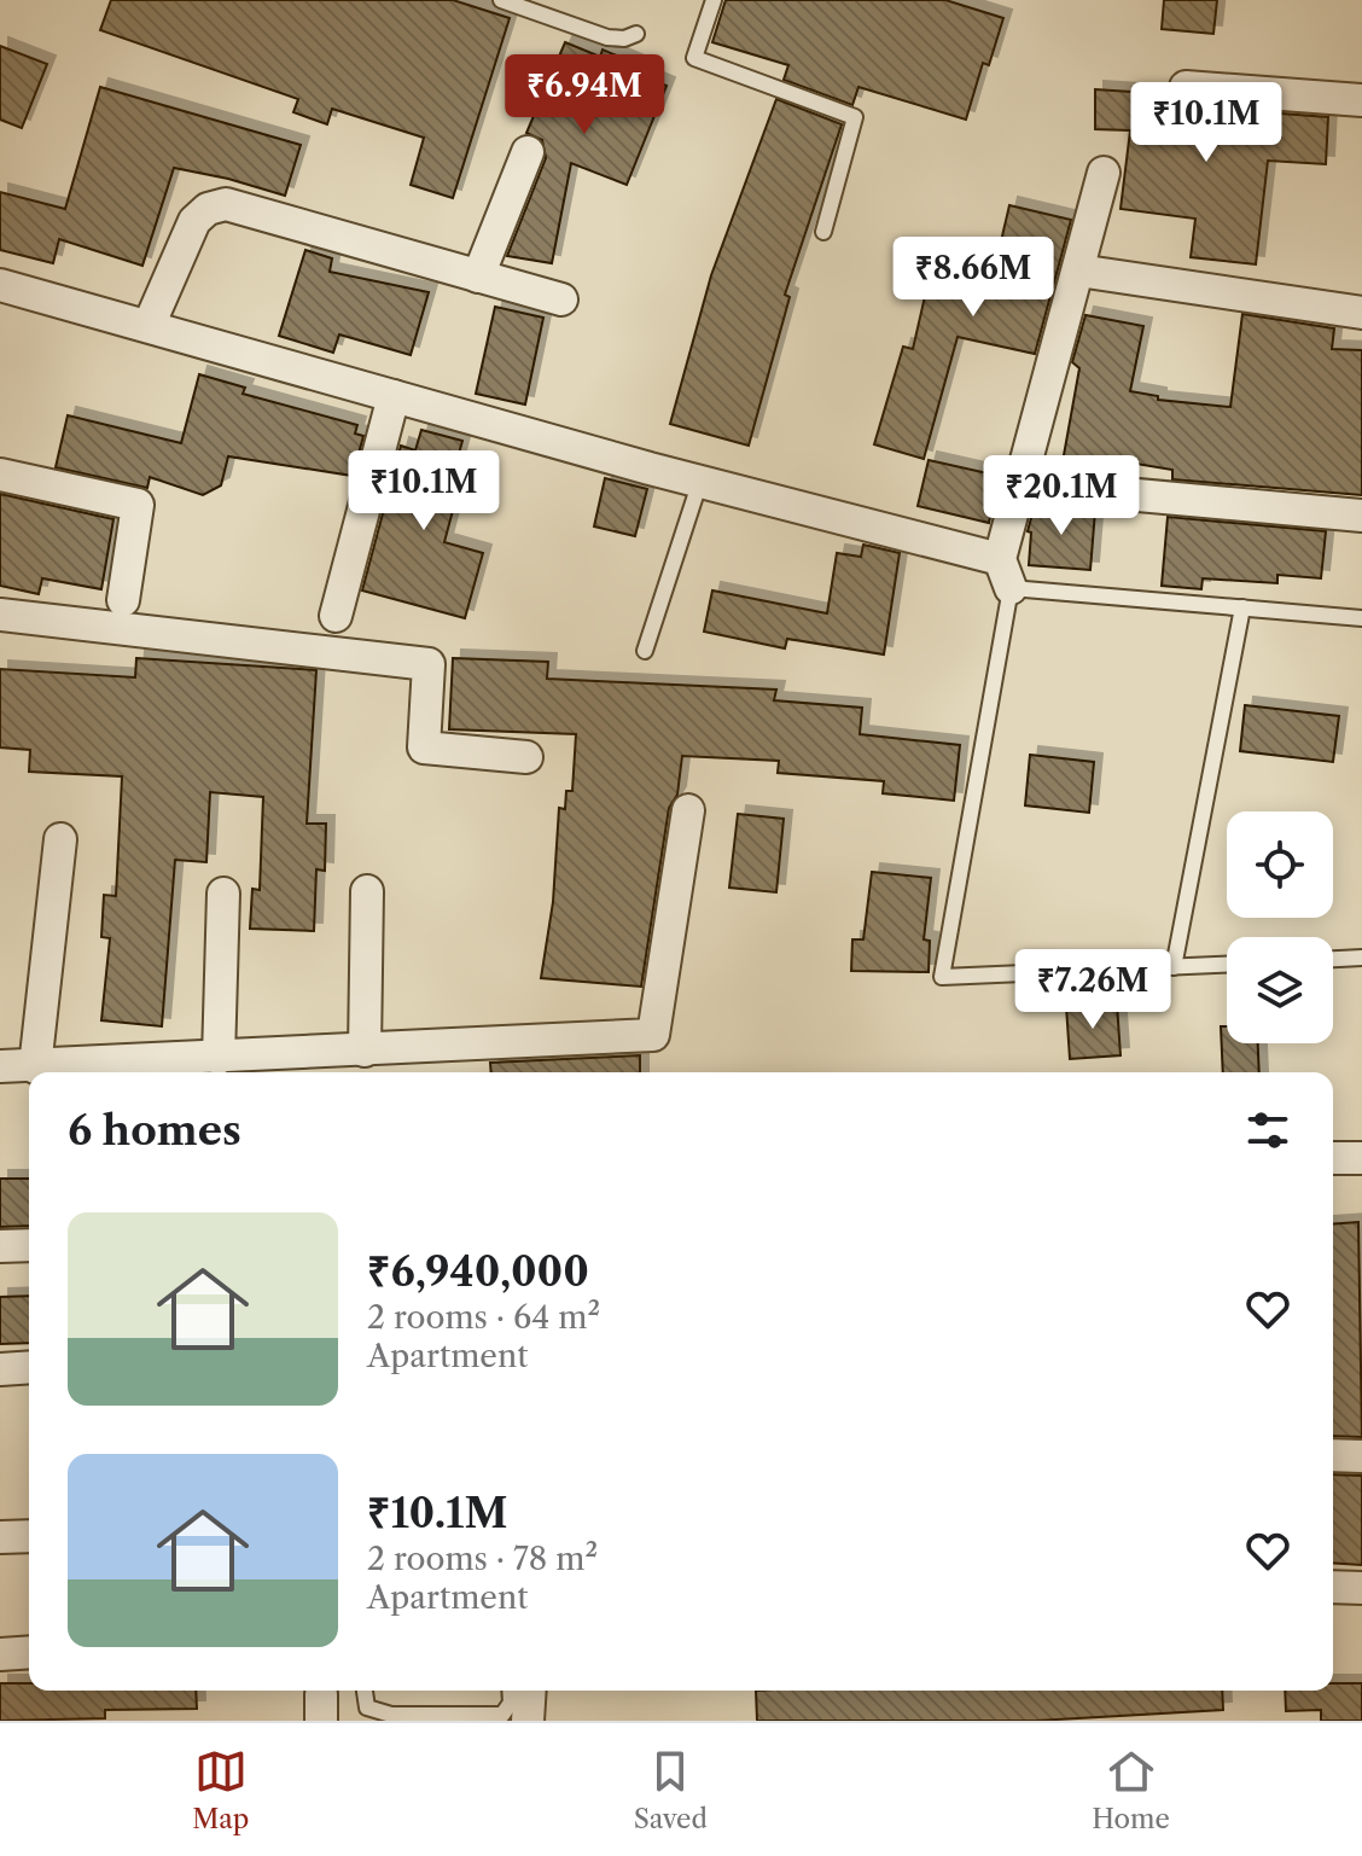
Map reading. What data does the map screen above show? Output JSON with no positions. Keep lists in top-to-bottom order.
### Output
{
  "page": {
    "price": [
      "₹6.94M",
      "₹10.1M",
      "₹8.66M",
      "₹10.1M",
      "₹20.1M",
      "₹7.26M"
    ],
    "heading": "6 homes",
    "list": [
      {
        "name": "₹6,940,000",
        "note": "2 rooms · 64 m² · Apartment"
      },
      {
        "name": "₹10.1M",
        "note": "2 rooms · 78 m² · Apartment"
      }
    ],
    "tabs": ["Map", "Saved", "Home"]
  }
}
